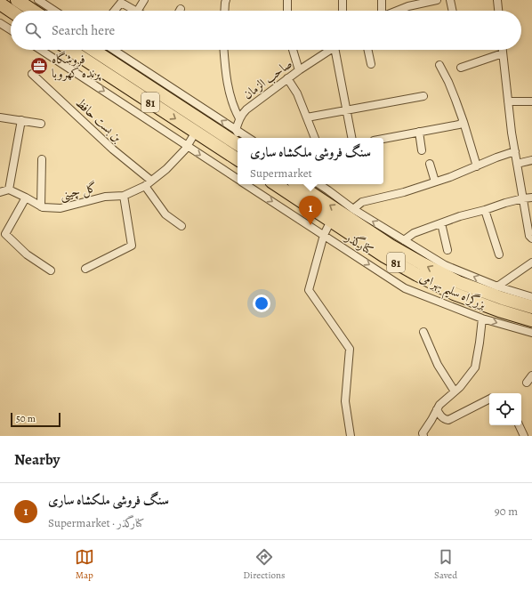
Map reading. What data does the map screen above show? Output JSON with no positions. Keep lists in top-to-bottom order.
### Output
{
  "streets": {
    "highway": ["81", "بزرگراه سلیم بهرامی"],
    "street": [
      "صاحب الزمان",
      "بن بست حافظ",
      "گل چینی",
      "کنارگذر"
    ]
  },
  "places": {
    "office": ["فروشگاه پرنده کهروبا"]
  },
  "scale_bar": "50 m",
  "page": {
    "search": "Search here",
    "popup": ["سنگ فروشی ملکشاه ساری", "Supermarket"],
    "pins": "1",
    "scale": "50 m",
    "heading": "Nearby",
    "list": [
      {
        "mark": "1",
        "name": "سنگ فروشی ملکشاه ساری",
        "note": "Supermarket · کنارگذر",
        "value": "90 m"
      }
    ],
    "nav": ["Map", "Directions", "Saved"]
  }
}
